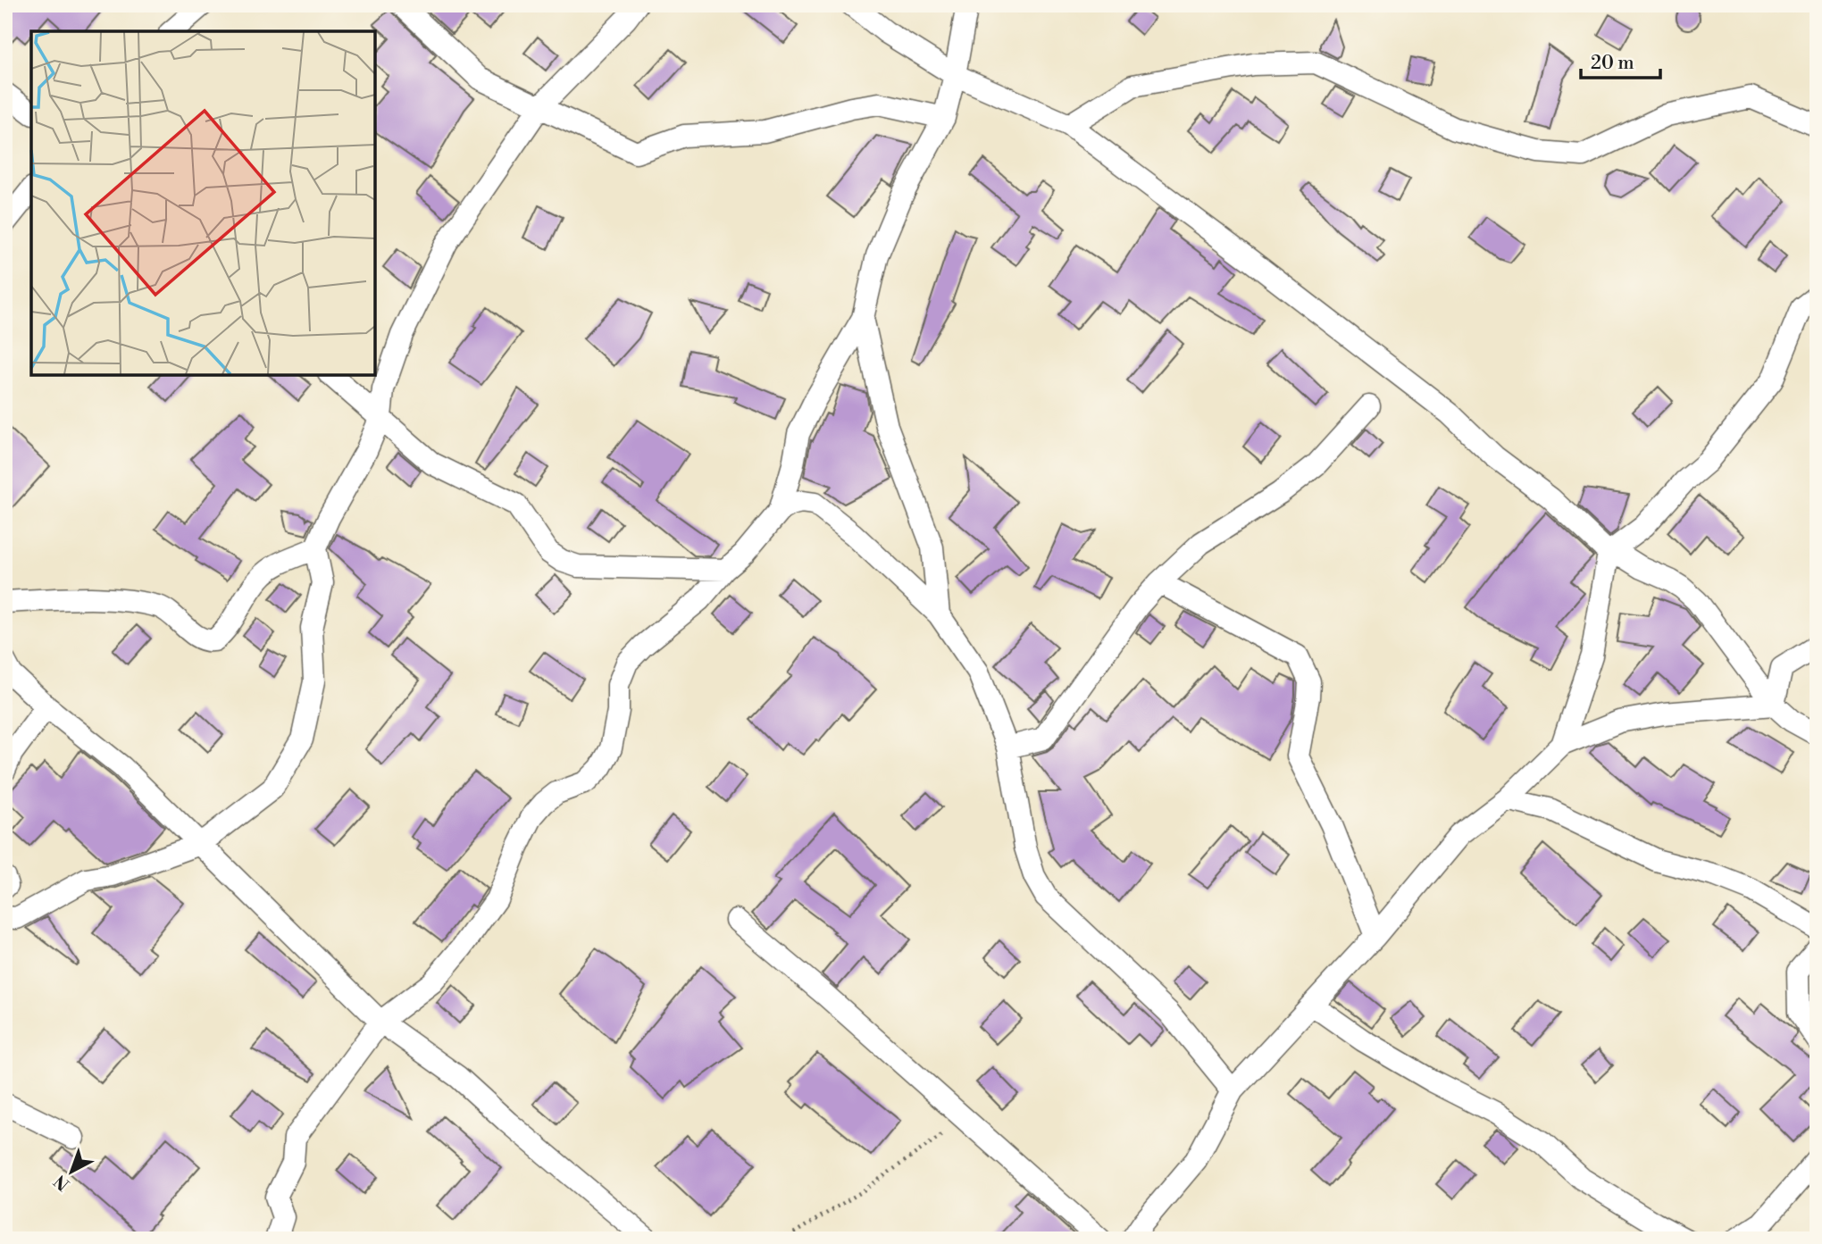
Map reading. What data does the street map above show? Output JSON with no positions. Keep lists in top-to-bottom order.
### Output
{
  "scale_bar": "20 m",
  "north": "bottom left"
}
